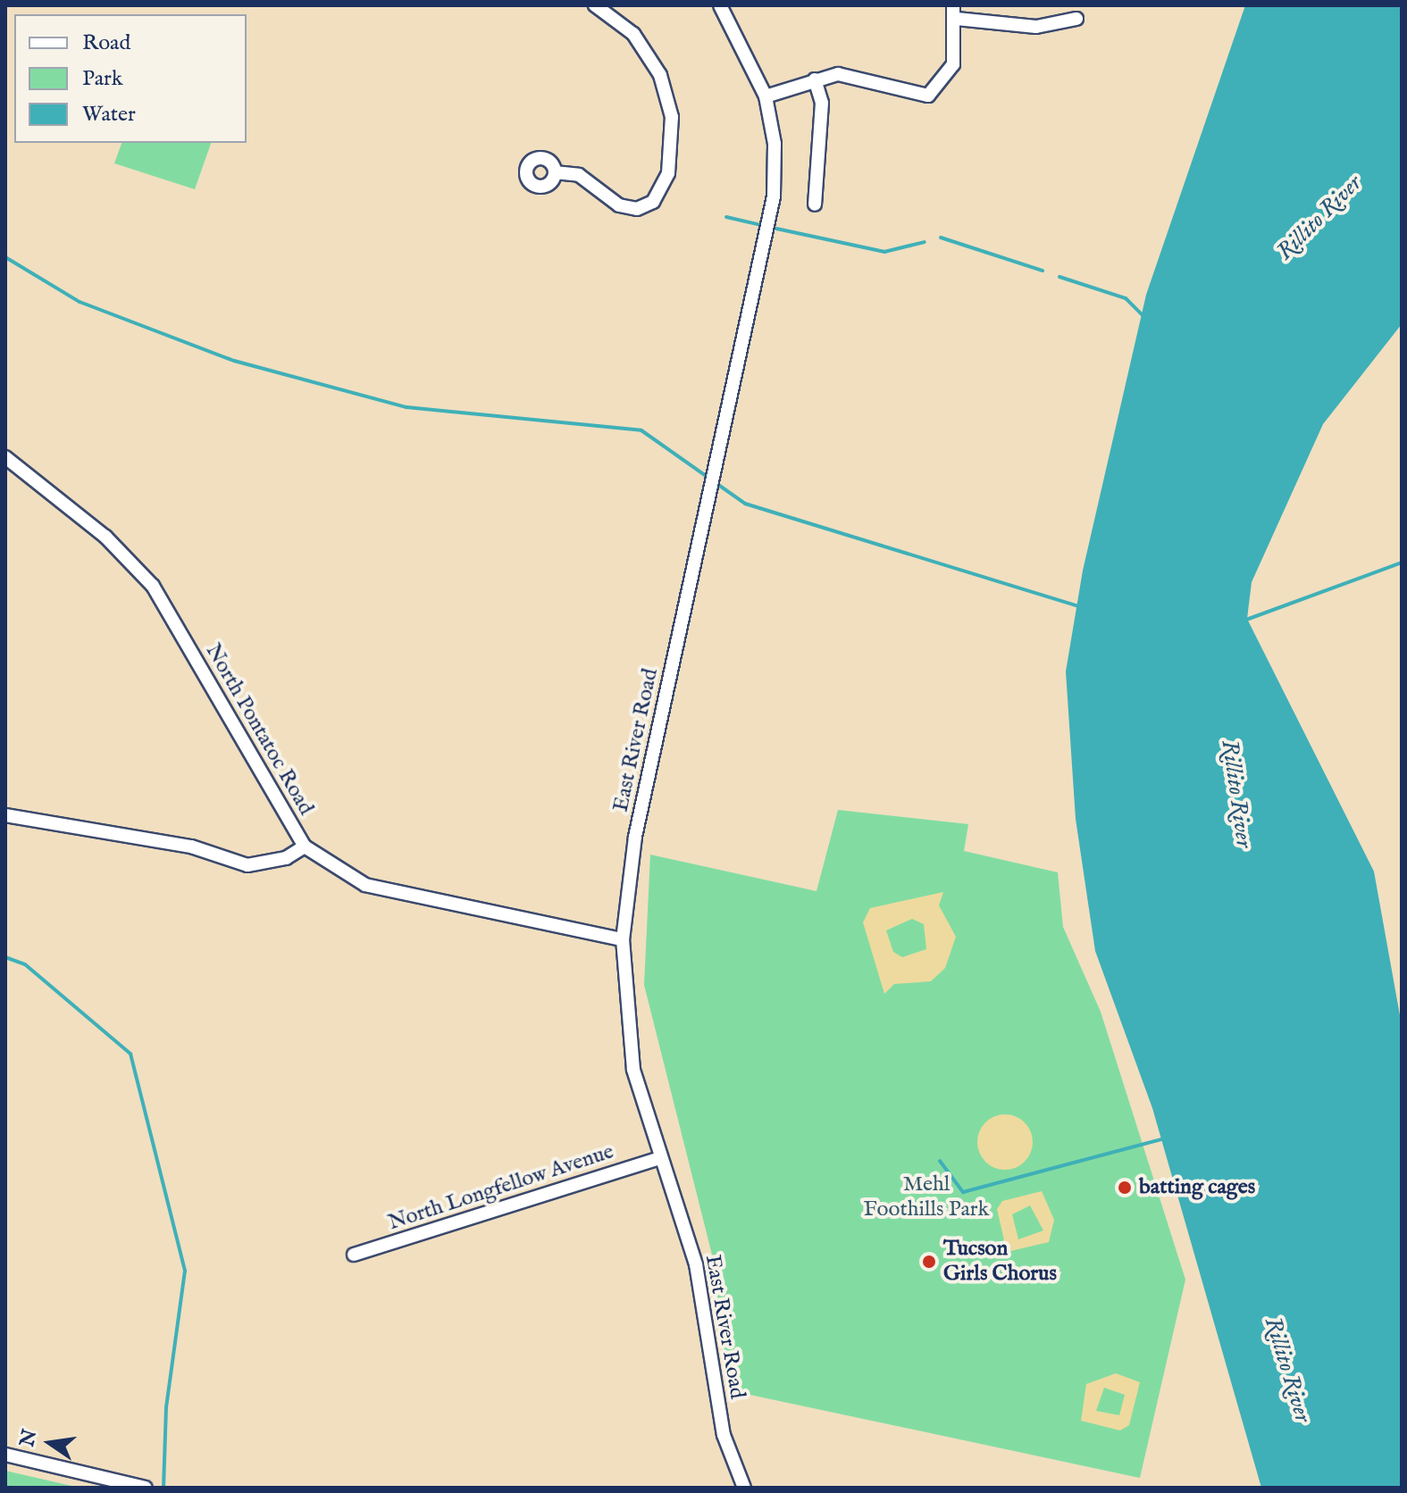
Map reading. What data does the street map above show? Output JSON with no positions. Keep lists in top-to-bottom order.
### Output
{
  "streets": {
    "street": ["North Pontatoc Road", "East River Road", "North Longfellow Avenue"]
  },
  "crossings": [
    ["North Pontatoc Road", "East River Road"],
    ["East River Road", "North Longfellow Avenue"]
  ],
  "water": ["Rillito River"],
  "parks": ["Mehl Foothills Park"],
  "places": ["batting cages", "Tucson Girls Chorus"],
  "legend": ["Road", "Park", "Water"],
  "north": "left"
}
